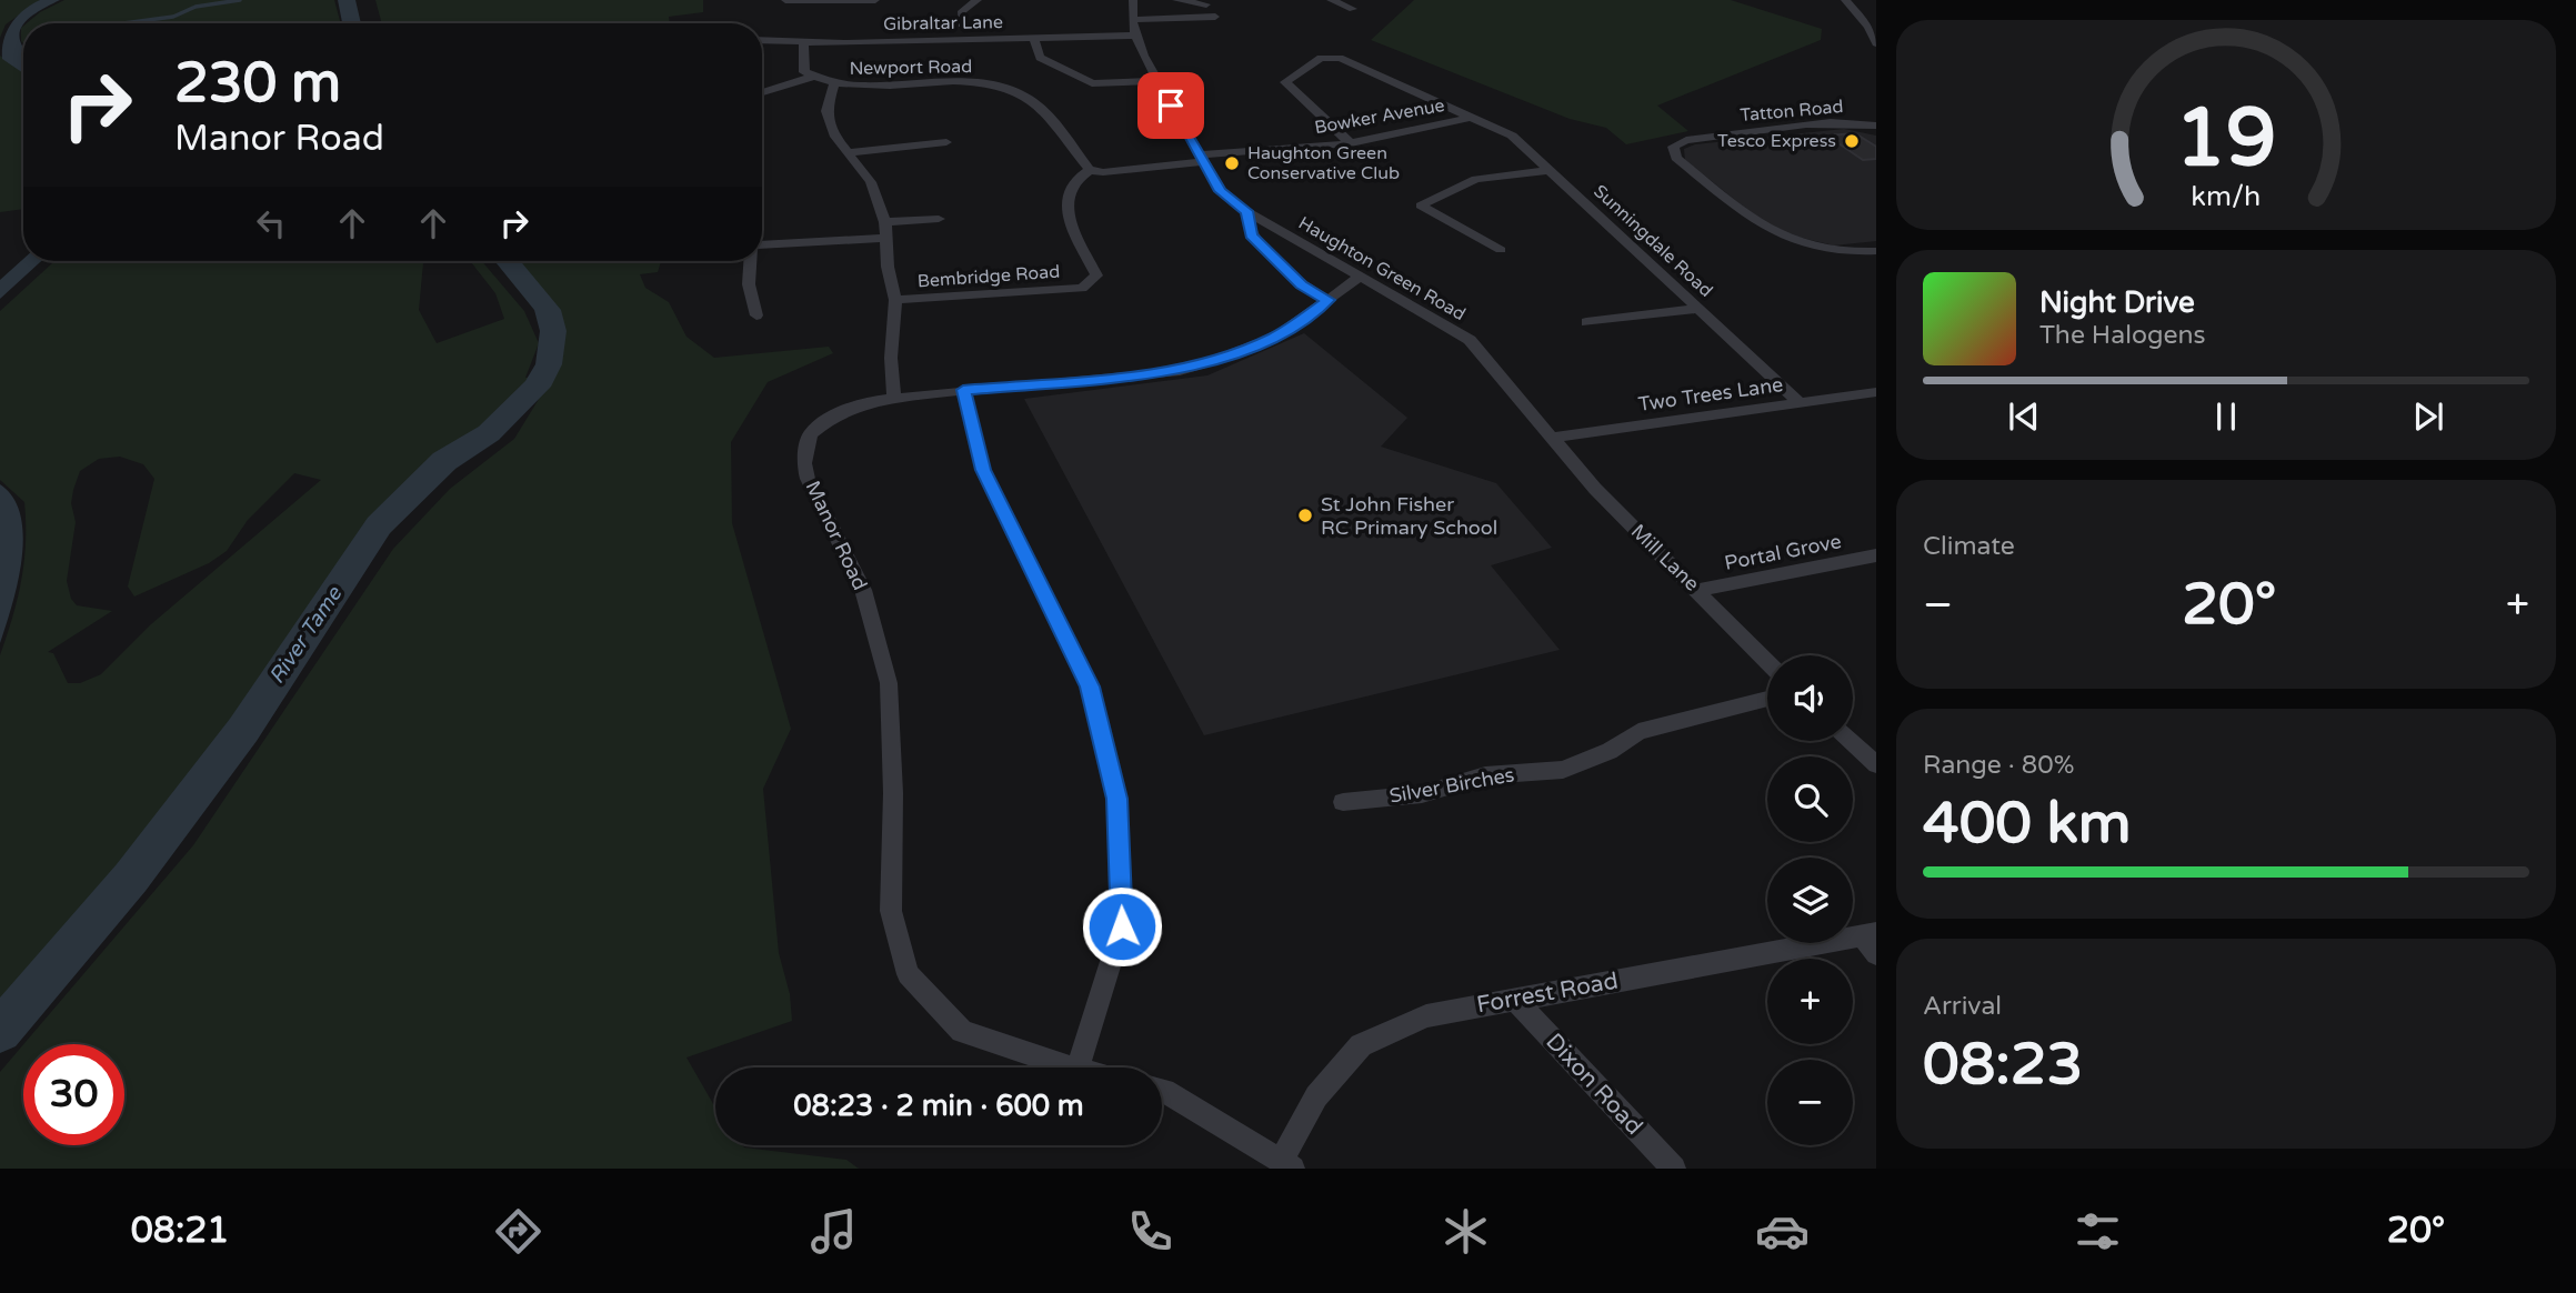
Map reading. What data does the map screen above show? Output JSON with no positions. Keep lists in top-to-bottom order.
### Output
{
  "streets": {
    "street": [
      "Gibraltar Lane",
      "Newport Road",
      "Tatton Road",
      "Bowker Avenue",
      "Sunningdale Road",
      "Haughton Green Road",
      "Bembridge Road",
      "Two Trees Lane",
      "Manor Road",
      "Portal Grove",
      "Mill Lane",
      "Silver Birches",
      "Forrest Road",
      "Dixon Road"
    ]
  },
  "crossings": [
    ["Gibraltar Lane", "Haughton Green Road"],
    ["Newport Road", "Bembridge Road"],
    ["Bowker Avenue", "Sunningdale Road"],
    ["Bowker Avenue", "Haughton Green Road"],
    ["Sunningdale Road", "Two Trees Lane"],
    ["Haughton Green Road", "Two Trees Lane"],
    ["Haughton Green Road", "Manor Road"],
    ["Haughton Green Road", "Mill Lane"],
    ["Two Trees Lane", "Mill Lane"],
    ["Portal Grove", "Mill Lane"],
    ["Forrest Road", "Dixon Road"]
  ],
  "water": ["River Tame"],
  "places": ["Tesco Express", "Haughton Green Conservative Club", "St John Fisher RC Primary School"],
  "page": {
    "turn": ["230 m", "Manor Road"],
    "song": ["Night Drive", "The Halogens"],
    "tile": [
      "Climate",
      ["Range · 80%", "400 km"],
      ["Arrival", "08:23"]
    ],
    "heat": ["−", "20°", "+"],
    "map_buttons": ["+", "−"],
    "limit": "30",
    "trip": "08:23 · 2 min · 600 m",
    "tabs": ["08:21", "20°"],
    "gauge": ["19", "km/h"]
  }
}
